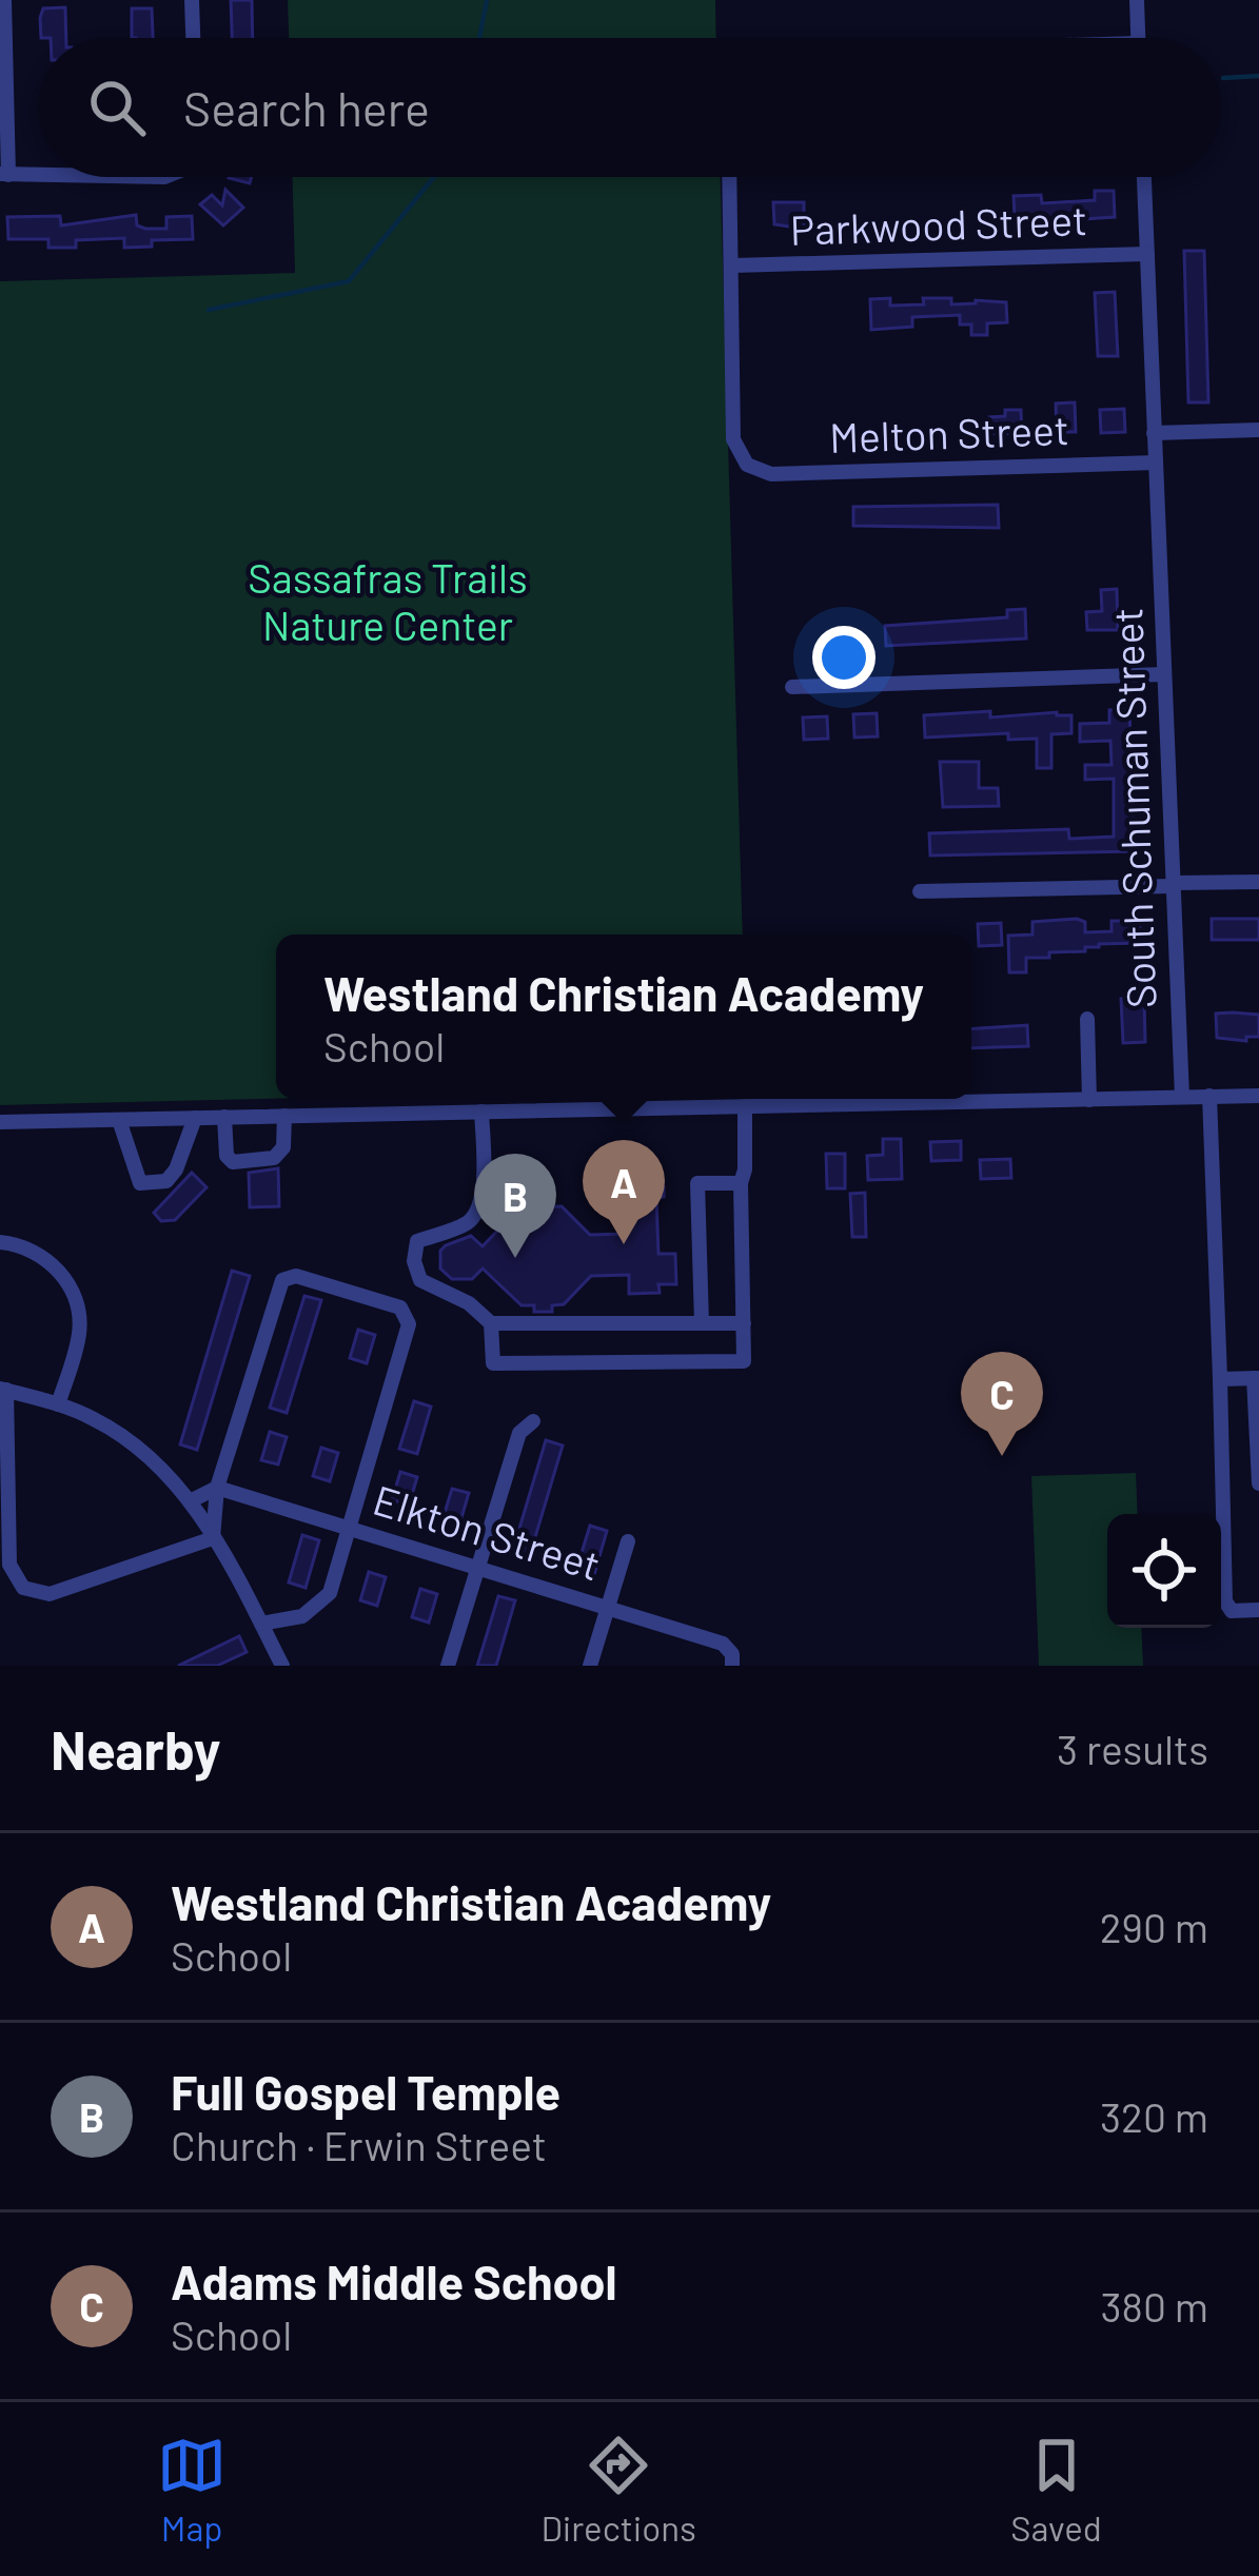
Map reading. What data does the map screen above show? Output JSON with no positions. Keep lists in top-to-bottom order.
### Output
{
  "streets": {
    "street": [
      "Parkwood Street",
      "Melton Street",
      "South Schuman Street",
      "Elkton Street"
    ]
  },
  "crossings": [
    ["Parkwood Street", "Melton Street"],
    ["Melton Street", "South Schuman Street"]
  ],
  "parks": ["Sassafras Trails Nature Center"],
  "page": {
    "search": "Search here",
    "popup": ["Westland Christian Academy", "School"],
    "pins": ["A", "B", "C"],
    "heading": ["Nearby", "3 results"],
    "list": [
      {
        "mark": "A",
        "name": "Westland Christian Academy",
        "note": "School",
        "value": "290 m"
      },
      {
        "mark": "B",
        "name": "Full Gospel Temple",
        "note": "Church · Erwin Street",
        "value": "320 m"
      },
      {
        "mark": "C",
        "name": "Adams Middle School",
        "note": "School",
        "value": "380 m"
      }
    ],
    "nav": ["Map", "Directions", "Saved"]
  }
}
